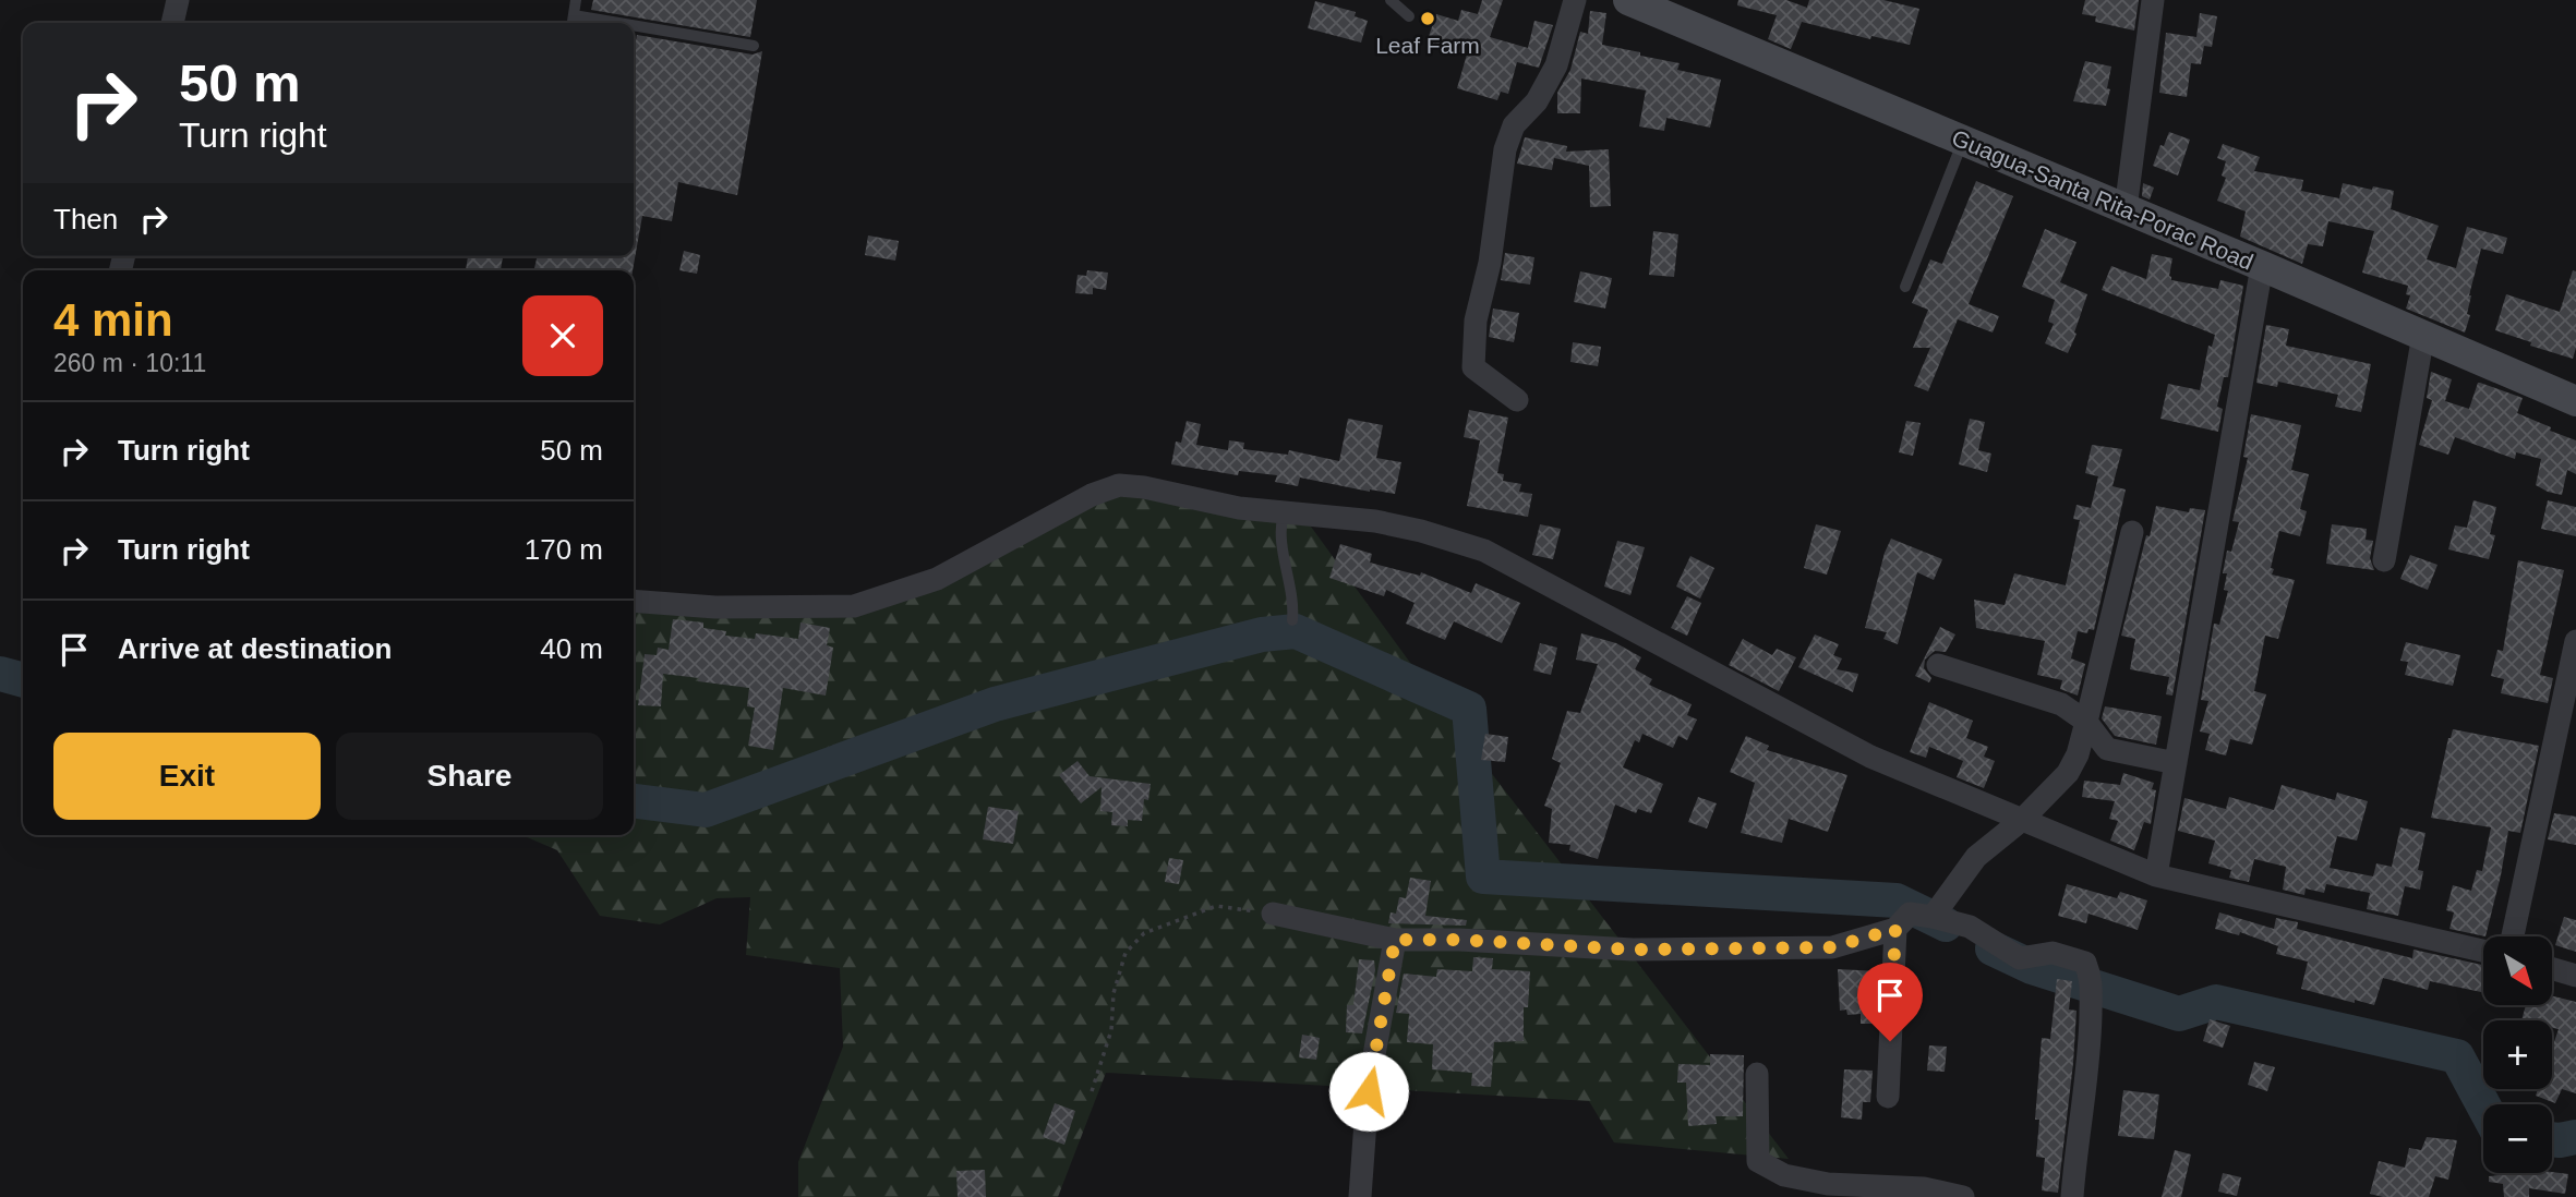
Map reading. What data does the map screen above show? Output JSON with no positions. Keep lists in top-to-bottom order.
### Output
{
  "streets": {
    "main road": ["Guagua-Santa Rita-Porac Road"]
  },
  "places": ["Leaf Farm"],
  "north": "bottom right",
  "page": {
    "turn": ["50 m", "Turn right"],
    "then": "Then",
    "heading": ["4 min", "260 m · 10:11"],
    "list": [
      {
        "name": "Turn right",
        "value": "50 m"
      },
      {
        "name": "Turn right",
        "value": "170 m"
      },
      {
        "name": "Arrive at destination",
        "value": "40 m"
      }
    ],
    "buttons": ["Exit", "Share"],
    "map_buttons": ["+", "−"]
  }
}
